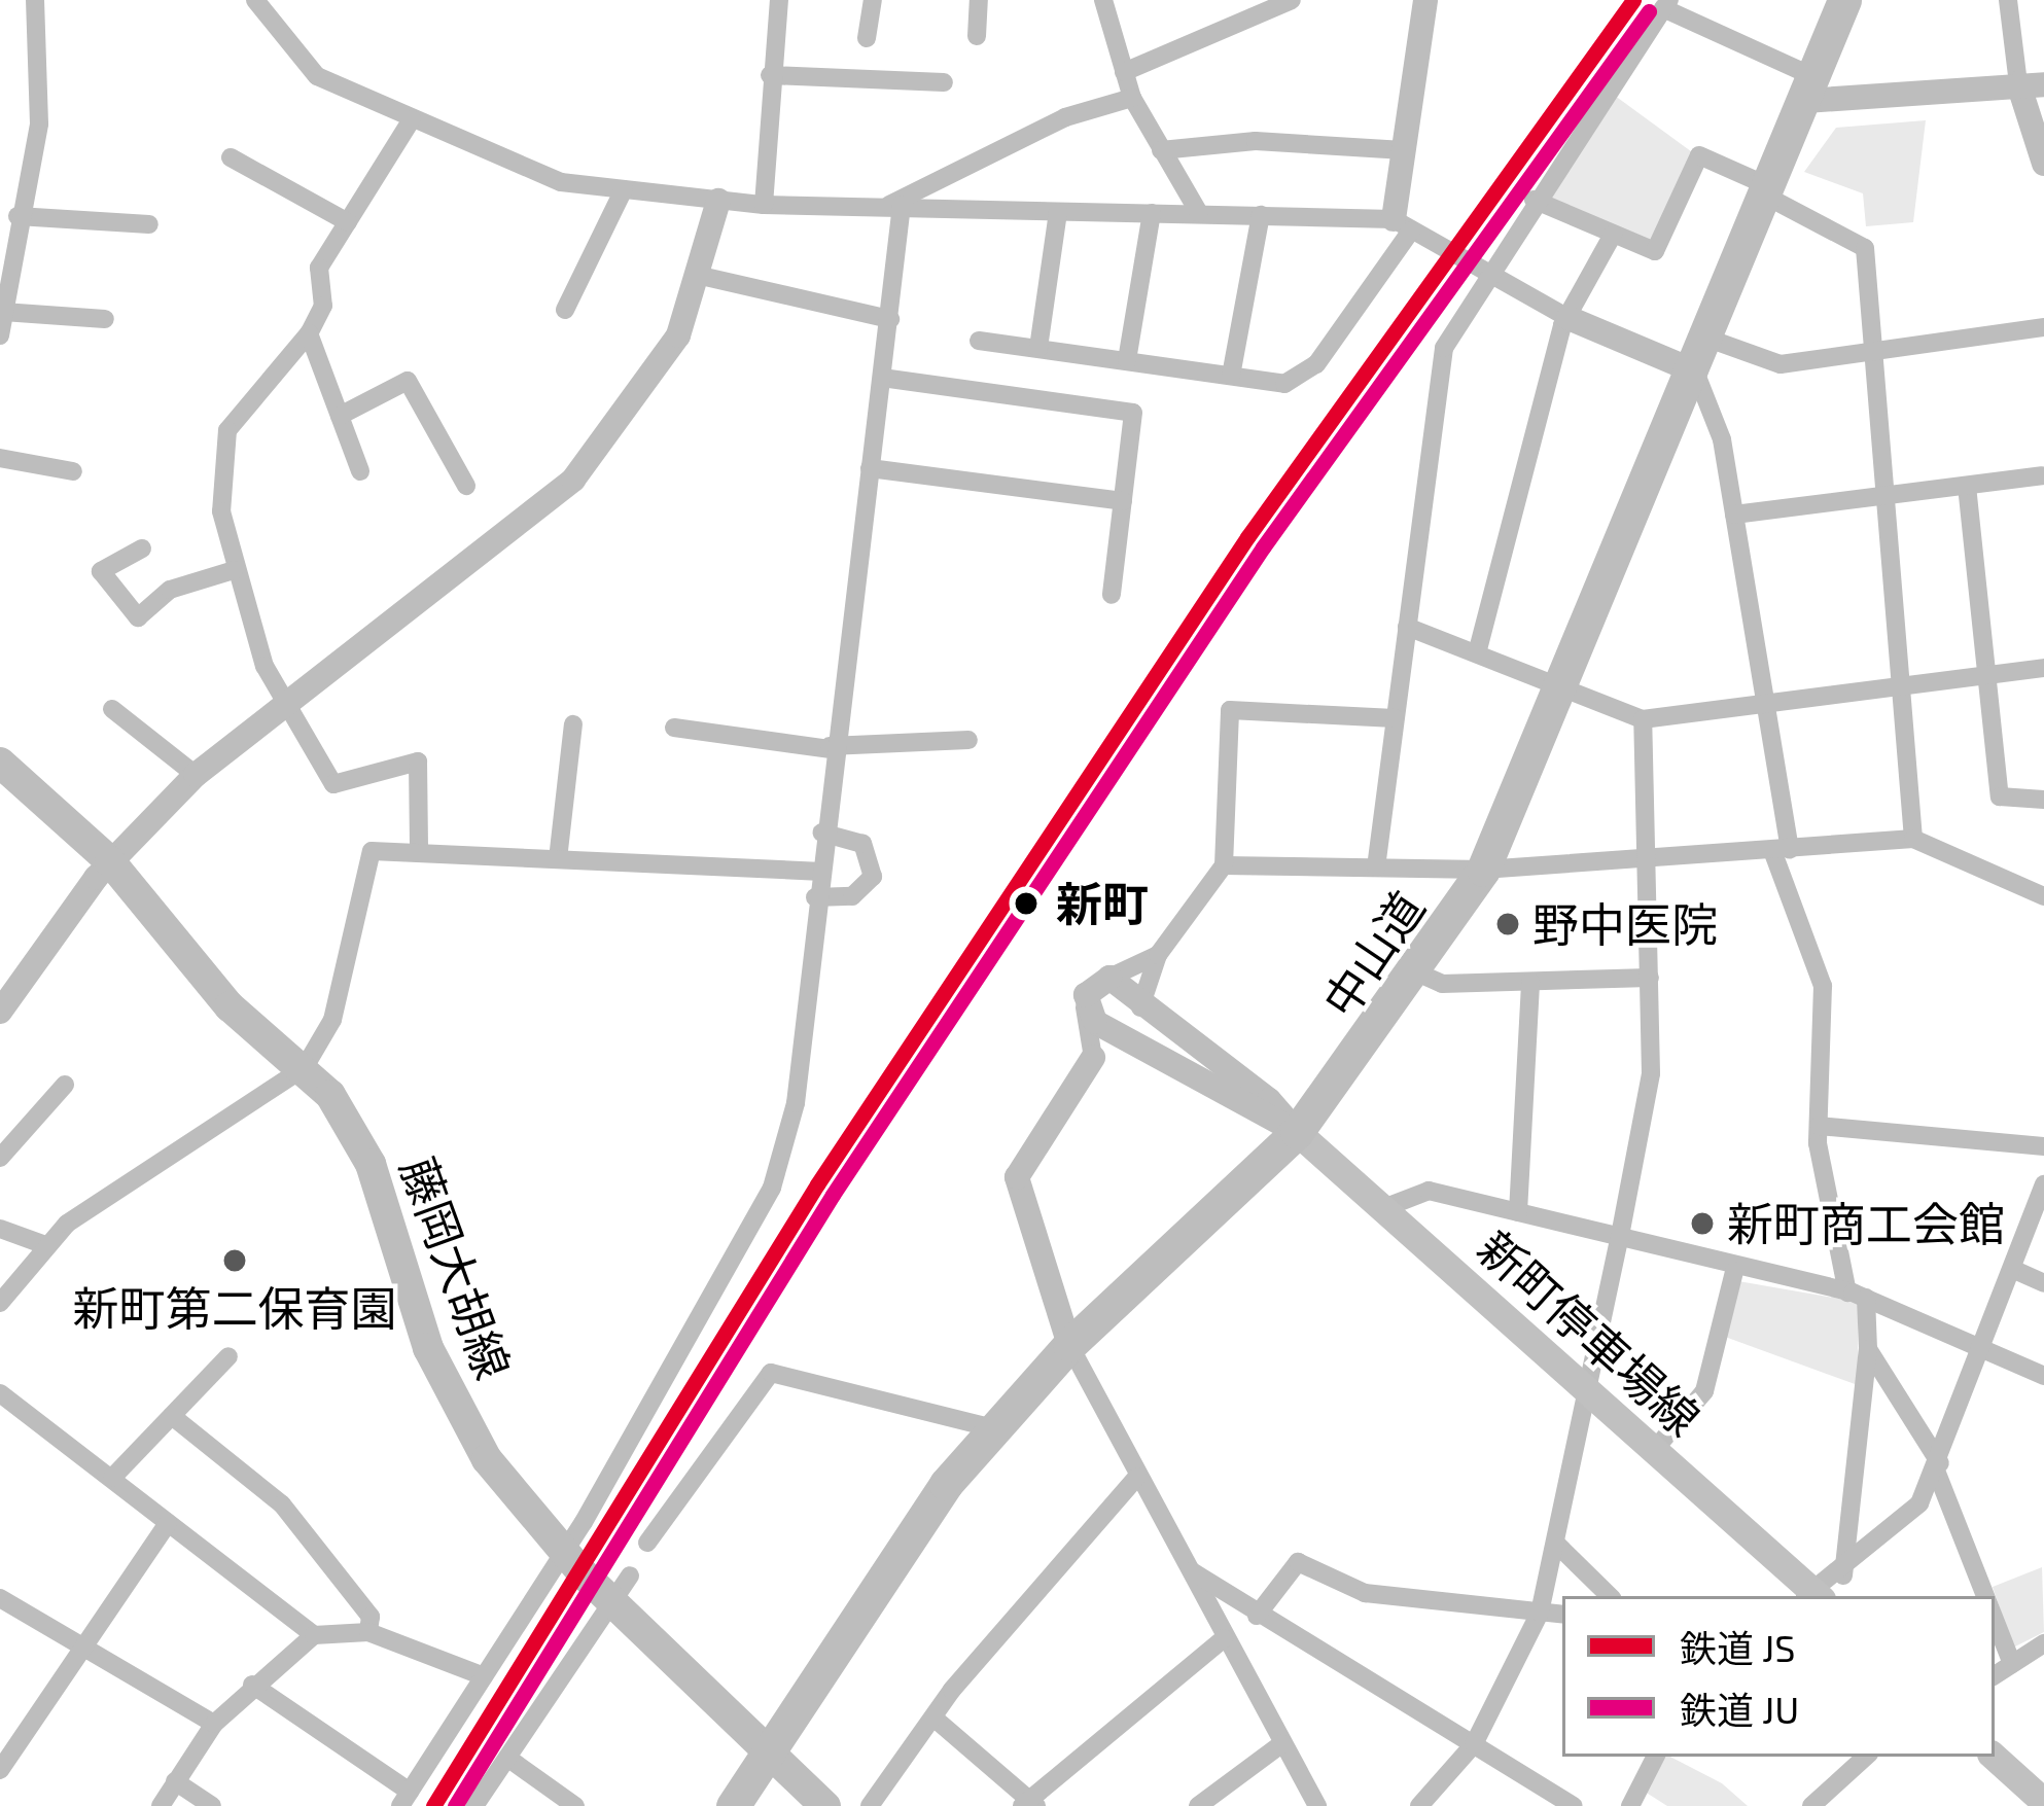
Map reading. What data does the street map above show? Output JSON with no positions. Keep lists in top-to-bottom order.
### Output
{
  "streets": {
    "highway": ["中山道"],
    "main road": ["藤岡大胡線", "新町停車場線"]
  },
  "crossings": [
    ["中山道", "藤岡大胡線"],
    ["中山道", "新町停車場線"]
  ],
  "places": [
    "新町",
    "野中医院",
    "新町商工会館",
    "新町第二保育園"
  ],
  "lines": ["rail line JS", "rail line JU"],
  "legend": ["鉄道 JS", "鉄道 JU"]
}
